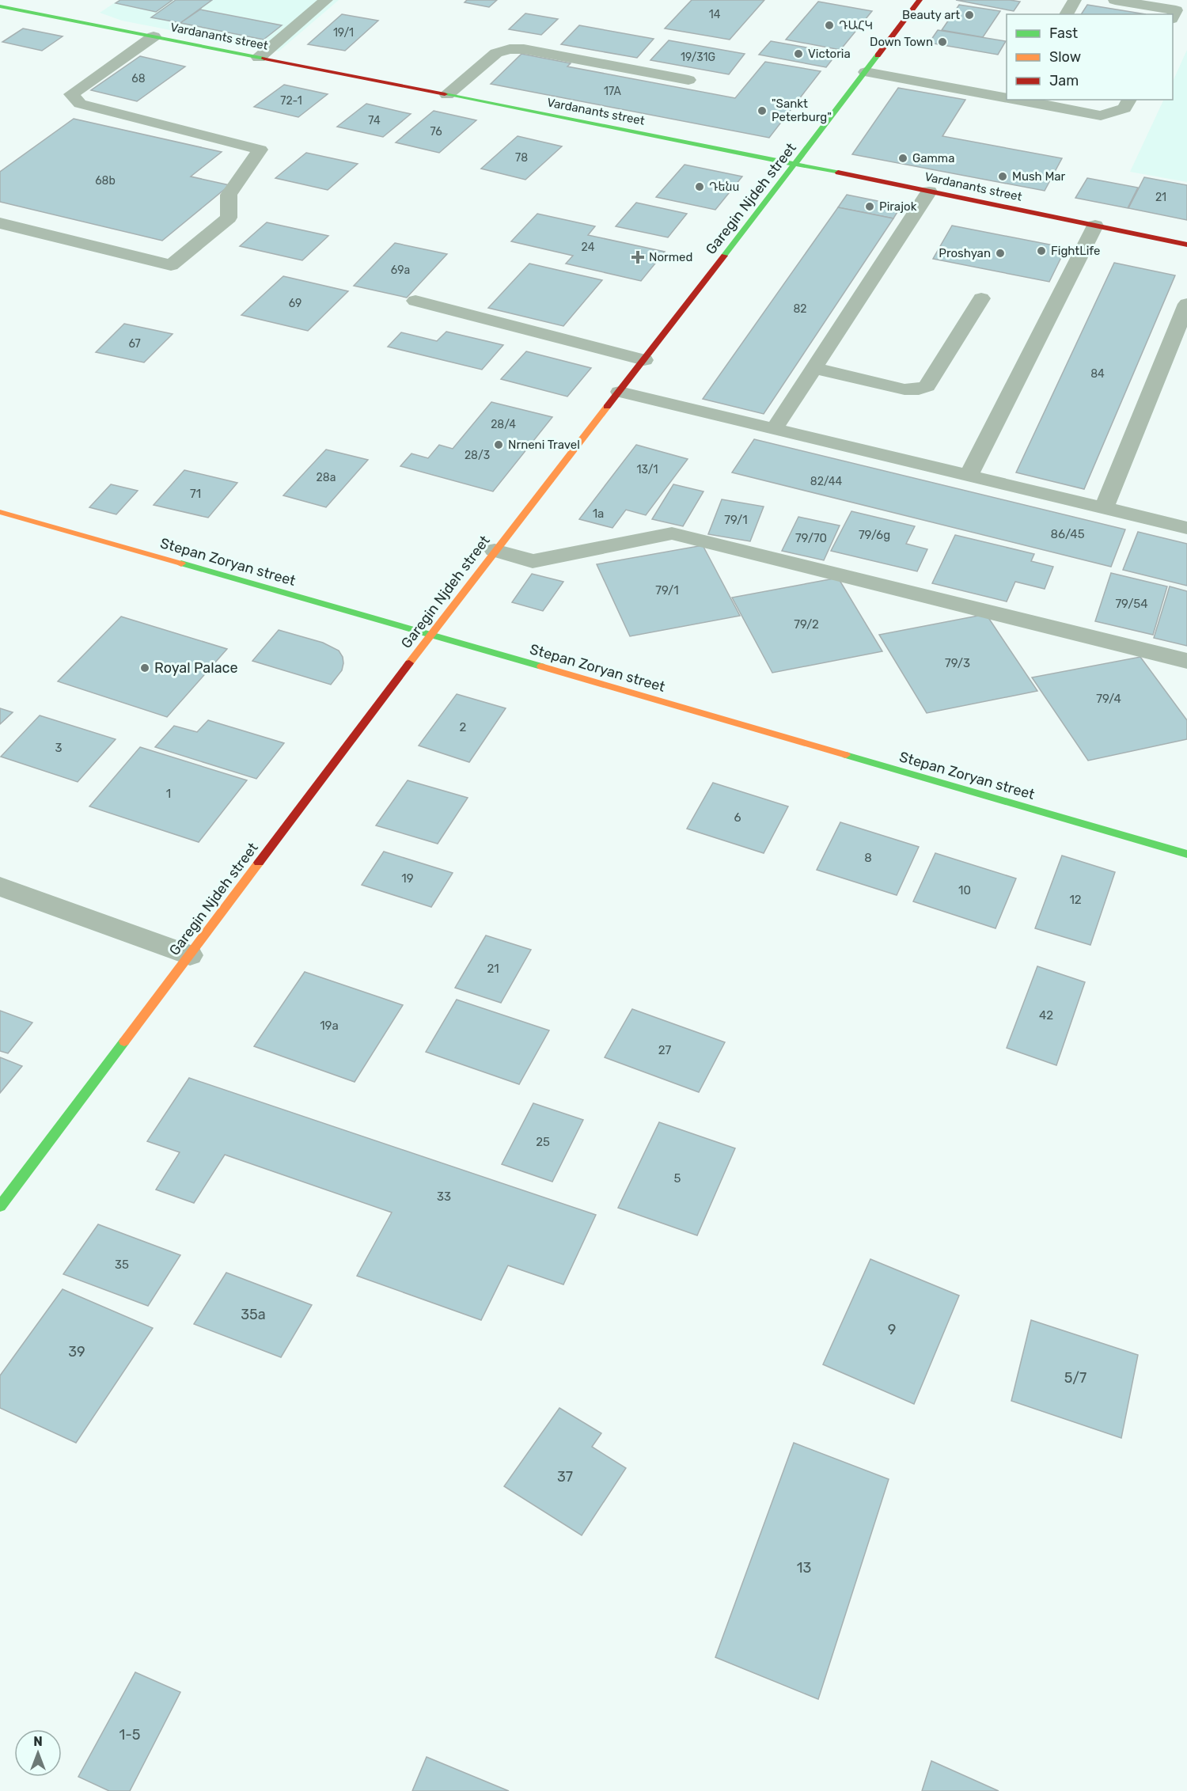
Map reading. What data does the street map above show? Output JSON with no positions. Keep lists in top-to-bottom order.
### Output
{
  "streets": {
    "street": ["Vardanants street", "Garegin Njdeh street", "Stepan Zoryan street"]
  },
  "crossings": [
    ["Vardanants street", "Garegin Njdeh street"],
    ["Garegin Njdeh street", "Stepan Zoryan street"]
  ],
  "places": {
    "other": [
      "Beauty art",
      "ԴԱՀԿ",
      "Down Town",
      "Victoria",
      "\"Sankt Peterburg\"",
      "Gamma",
      "Mush Mar",
      "Դենս",
      "Pirajok",
      "FightLife",
      "Proshyan",
      "Nrneni Travel",
      "Royal Palace"
    ],
    "health": ["Normed"]
  },
  "house_numbers": [
    "14",
    "19/1",
    "19/31G",
    "68",
    "17A",
    "72-1",
    "74",
    "76",
    "78",
    "68b",
    "21",
    "24",
    "69a",
    "69",
    "82",
    "67",
    "84",
    "28/4",
    "28/3",
    "13/1",
    "28a",
    "82/44",
    "71",
    "1a",
    "79/1",
    "86/45",
    "79/6g",
    "79/70",
    "79/1",
    "79/54",
    "79/2",
    "79/3",
    "79/4",
    "2",
    "3",
    "1",
    "6",
    "8",
    "19",
    "10",
    "12",
    "21",
    "42",
    "19a",
    "27",
    "25",
    "5",
    "33",
    "35",
    "35a",
    "9",
    "39",
    "5/7",
    "37",
    "13",
    "1-5"
  ],
  "legend": ["Fast", "Slow", "Jam"],
  "north": "top"
}
